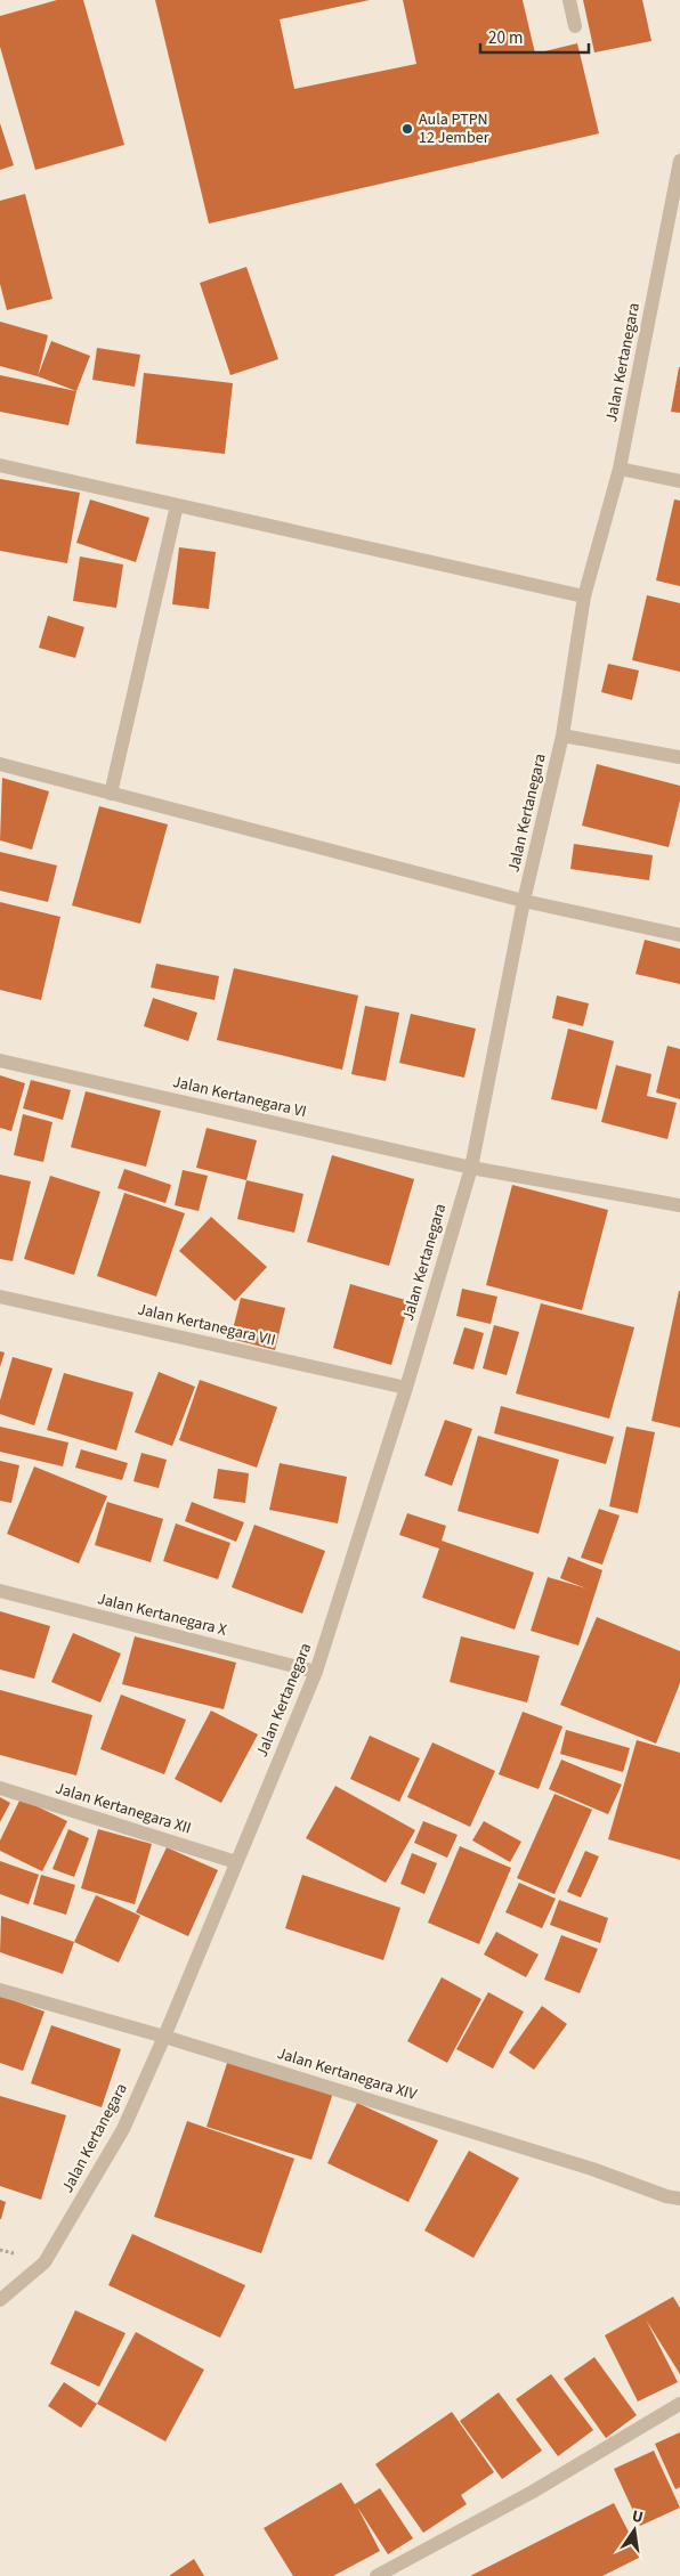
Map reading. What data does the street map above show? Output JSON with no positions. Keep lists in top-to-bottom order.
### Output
{
  "streets": {
    "street": [
      "Jalan Kertanegara",
      "Jalan Kertanegara VI",
      "Jalan Kertanegara VII",
      "Jalan Kertanegara X",
      "Jalan Kertanegara XII",
      "Jalan Kertanegara XIV"
    ]
  },
  "crossings": [
    ["Jalan Kertanegara", "Jalan Kertanegara VI"],
    ["Jalan Kertanegara", "Jalan Kertanegara VII"],
    ["Jalan Kertanegara", "Jalan Kertanegara X"],
    ["Jalan Kertanegara", "Jalan Kertanegara XII"],
    ["Jalan Kertanegara", "Jalan Kertanegara XIV"]
  ],
  "places": ["Aula PTPN 12 Jember"],
  "scale_bar": "20 m",
  "north": "top"
}
